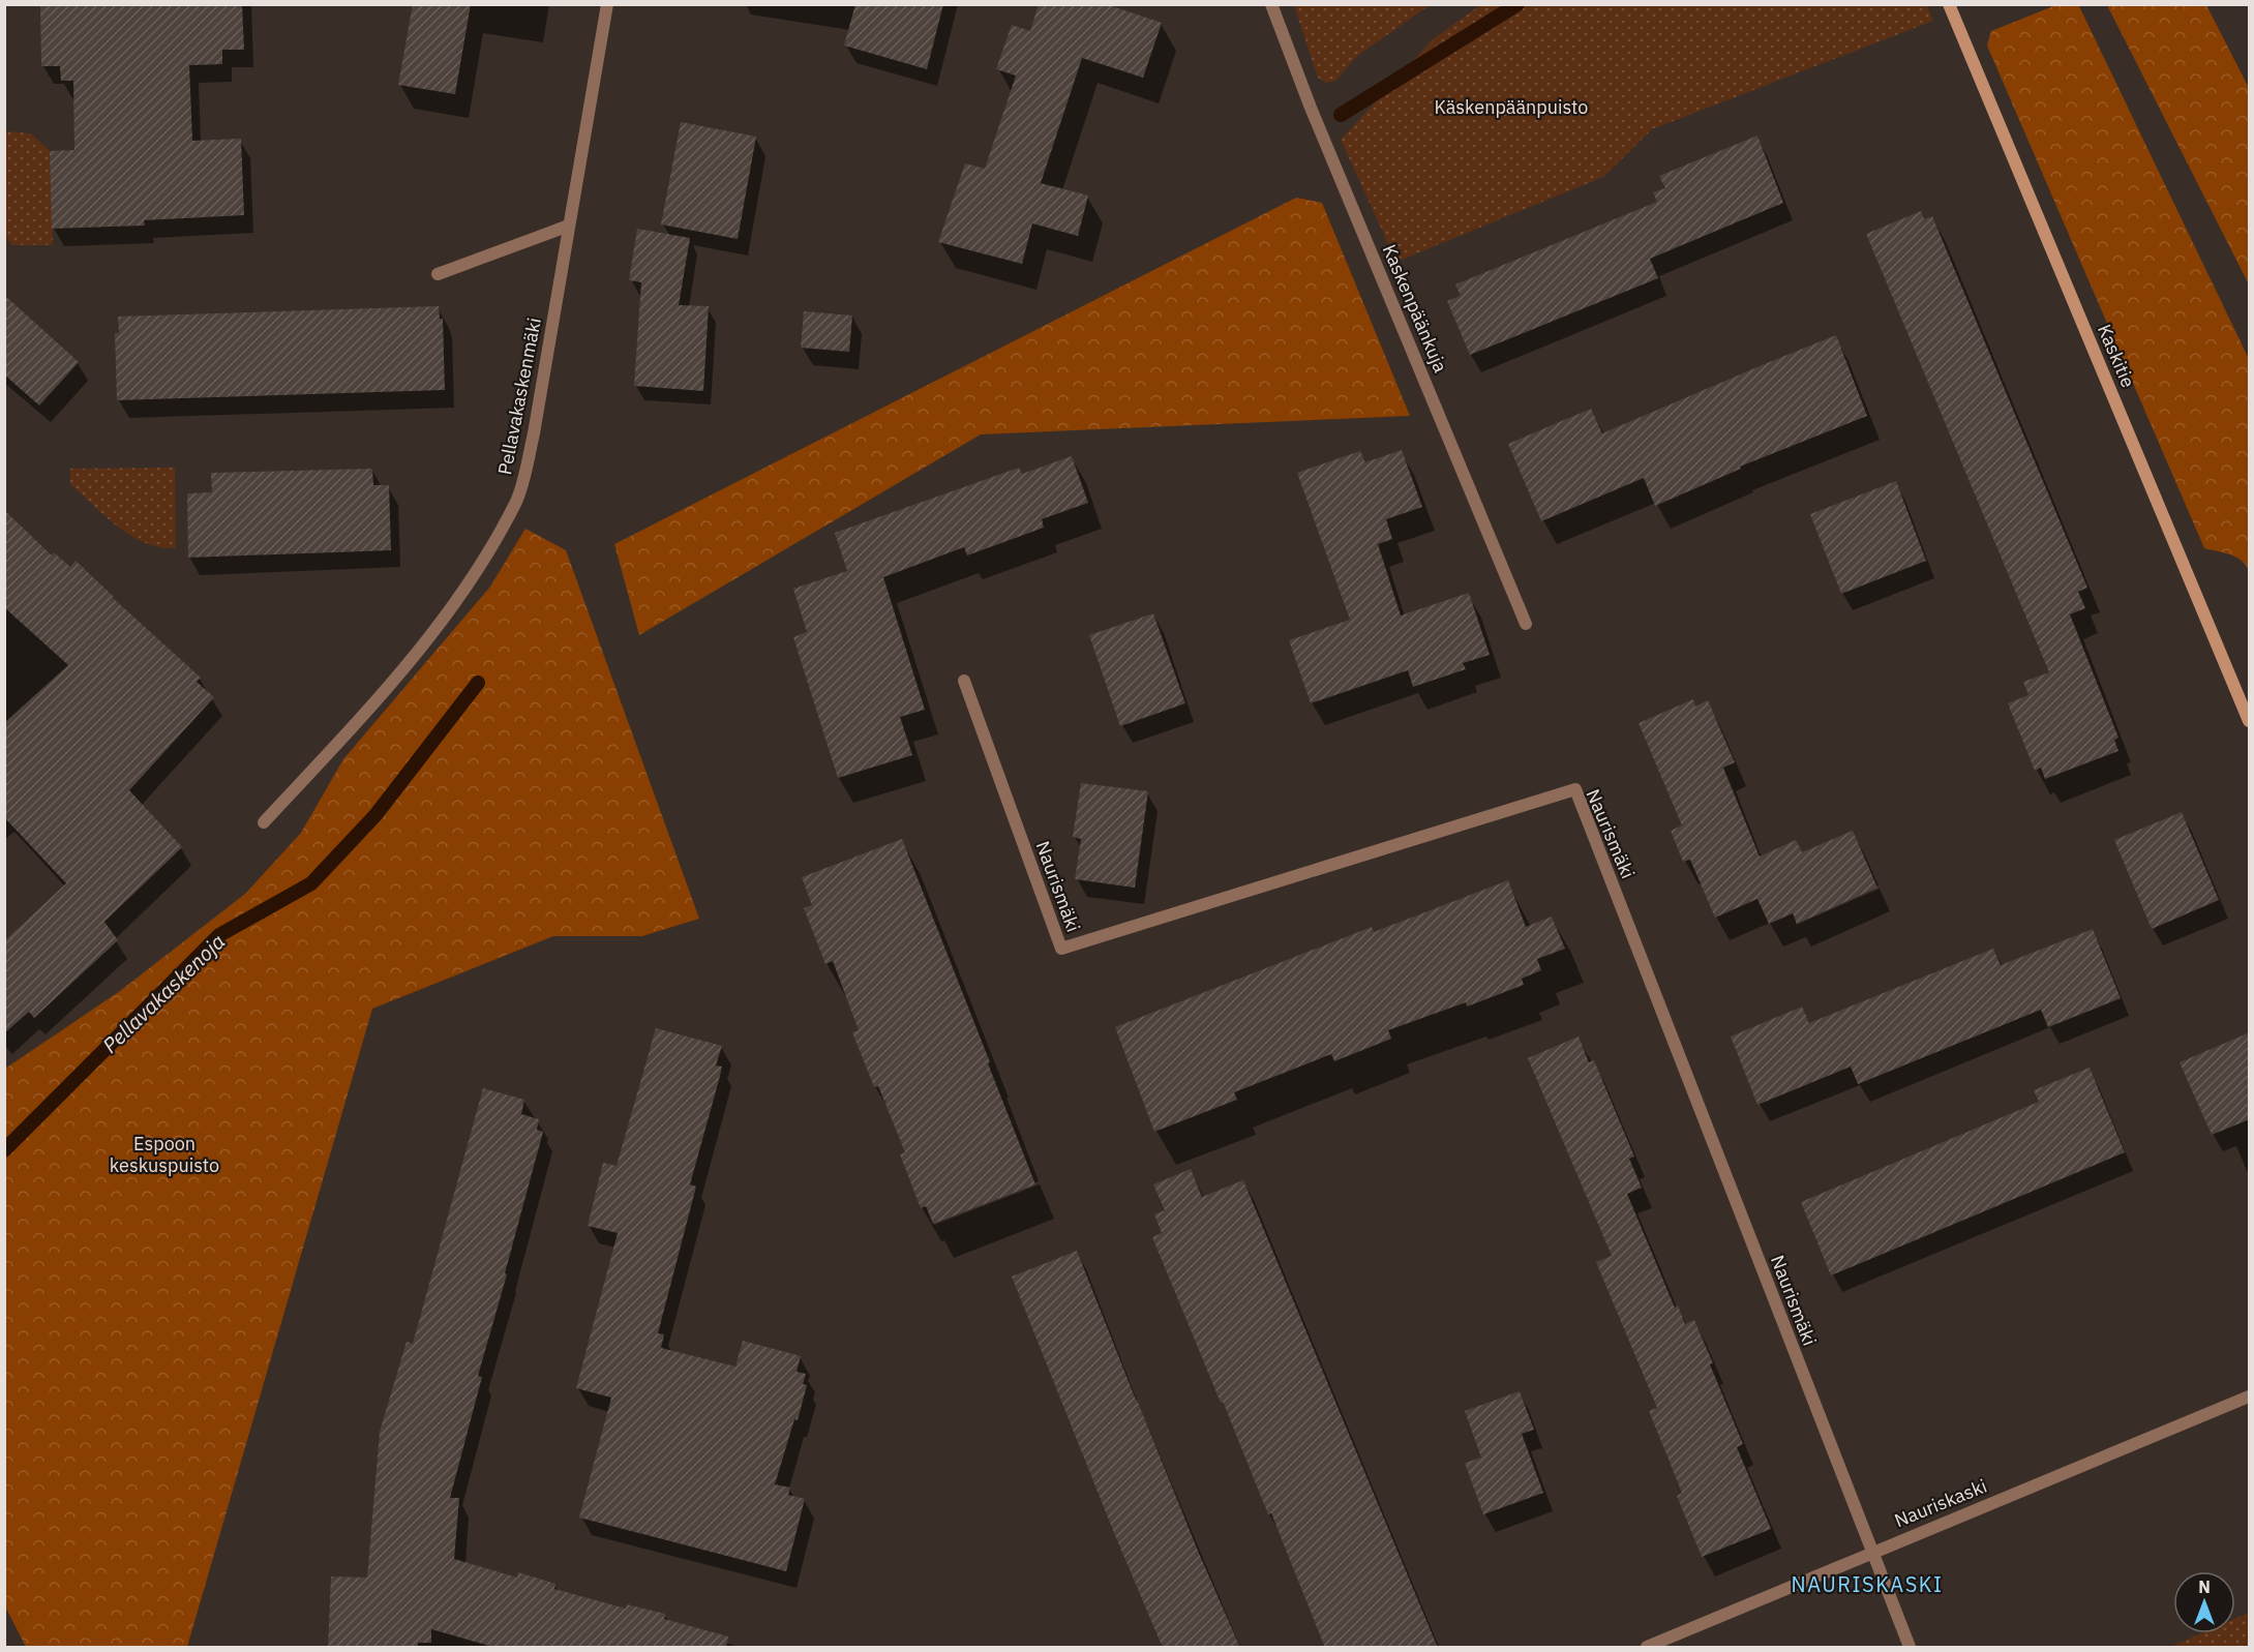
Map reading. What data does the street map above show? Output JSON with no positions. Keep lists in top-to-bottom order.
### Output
{
  "streets": {
    "street": [
      "Kaskenpäänkuja",
      "Kaskitie",
      "Pellavakaskenmäki",
      "Naurismäki",
      "Nauriskaski"
    ]
  },
  "crossings": [
    ["Naurismäki", "Nauriskaski"]
  ],
  "districts": ["NAURISKASKI"],
  "water": ["Pellavakaskenoja"],
  "parks": ["Käskenpäänpuisto", "Espoon keskuspuisto"],
  "north": "top"
}
